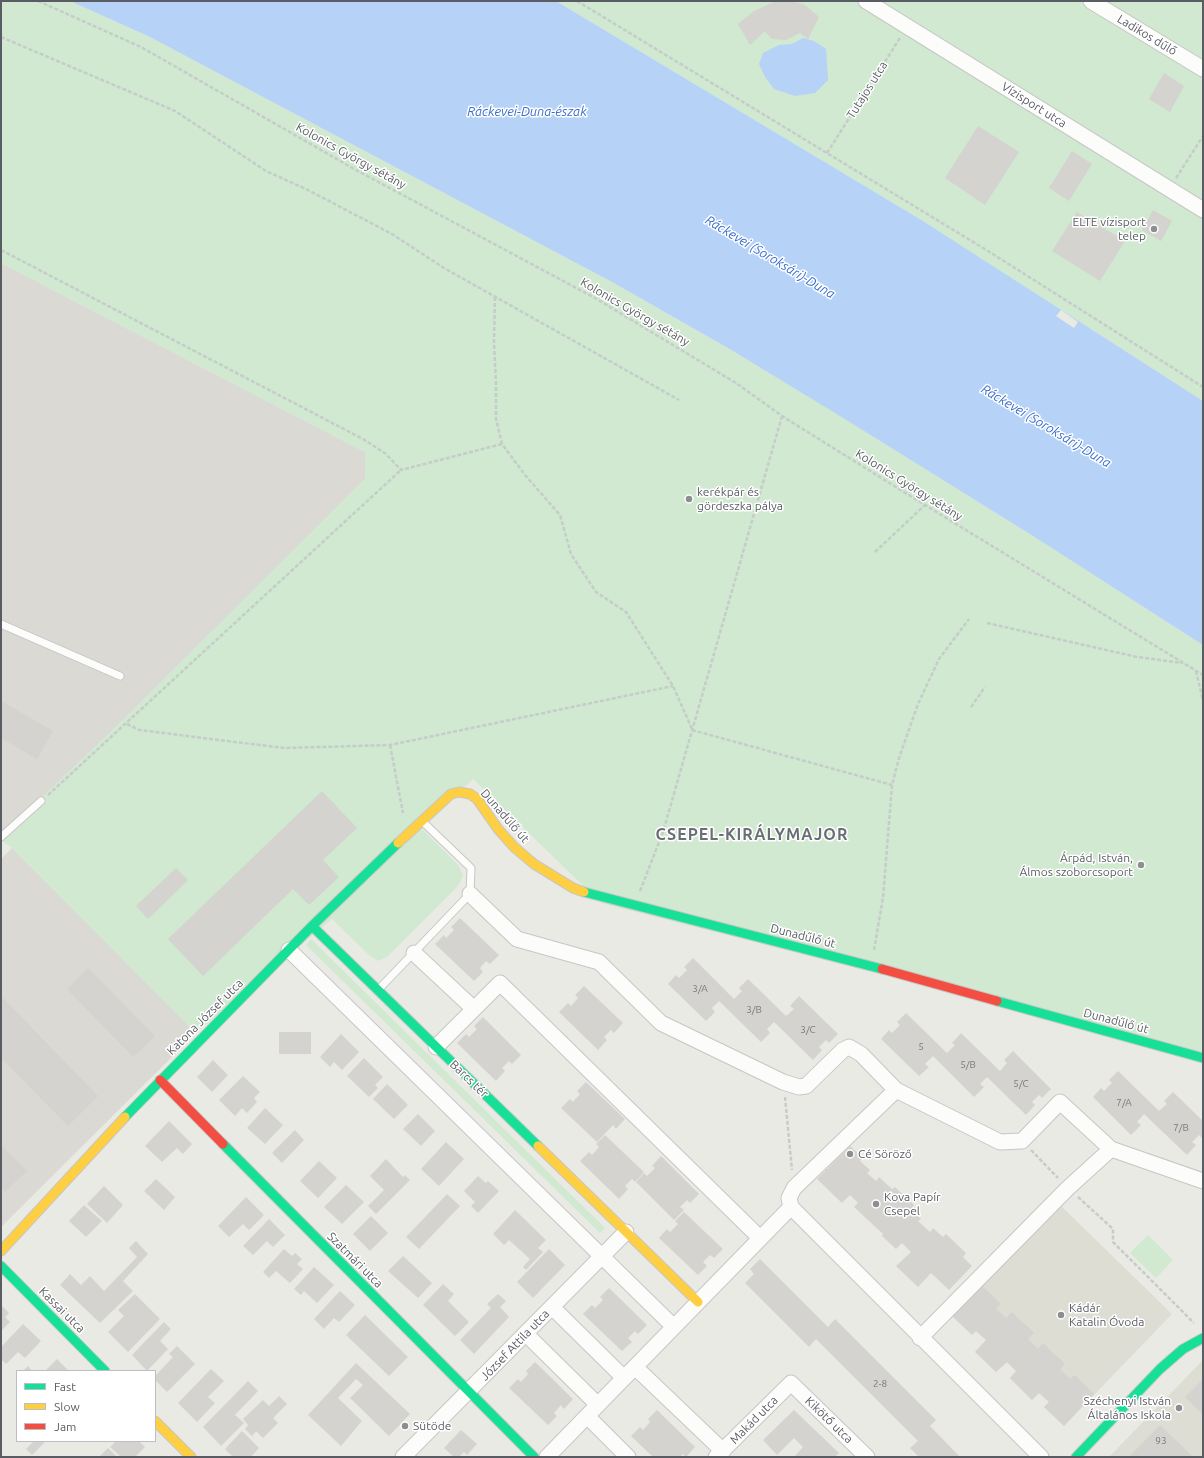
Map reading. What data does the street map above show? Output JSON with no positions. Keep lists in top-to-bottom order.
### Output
{
  "streets": {
    "street": [
      "Ladikos dűlő",
      "Vízisport utca",
      "Dunadűlő út",
      "Katona József utca",
      "Barcs tér",
      "Szatmári utca",
      "Kassai utca",
      "József Attila utca",
      "Makád utca",
      "Kikötő utca"
    ],
    "path": ["Tutajos utca", "Kolonics György sétány"]
  },
  "crossings": [
    ["Tutajos utca", "Vízisport utca"],
    ["Dunadűlő út", "Katona József utca"],
    ["Katona József utca", "Barcs tér"],
    ["Katona József utca", "Szatmári utca"],
    ["Barcs tér", "József Attila utca"],
    ["Szatmári utca", "József Attila utca"],
    ["Makád utca", "Kikötő utca"]
  ],
  "districts": ["CSEPEL-KIRÁLYMAJOR"],
  "water": ["Ráckevei-Duna-észak", "Ráckevei (Soroksári)-Duna"],
  "places": [
    "ELTE vízisport telep",
    "kerékpár és gördeszka pálya",
    "Árpád, István, Álmos szoborcsoport",
    "Cé Söröző",
    "Kova Papír Csepel",
    "Kádár Katalin Óvoda",
    "Széchenyi István Általános Iskola",
    "Sütöde"
  ],
  "house_numbers": [
    "3/A",
    "3/B",
    "3/C",
    "5",
    "5/B",
    "5/C",
    "7/A",
    "7/B",
    "2-8",
    "93"
  ],
  "legend": ["Fast", "Slow", "Jam"]
}
